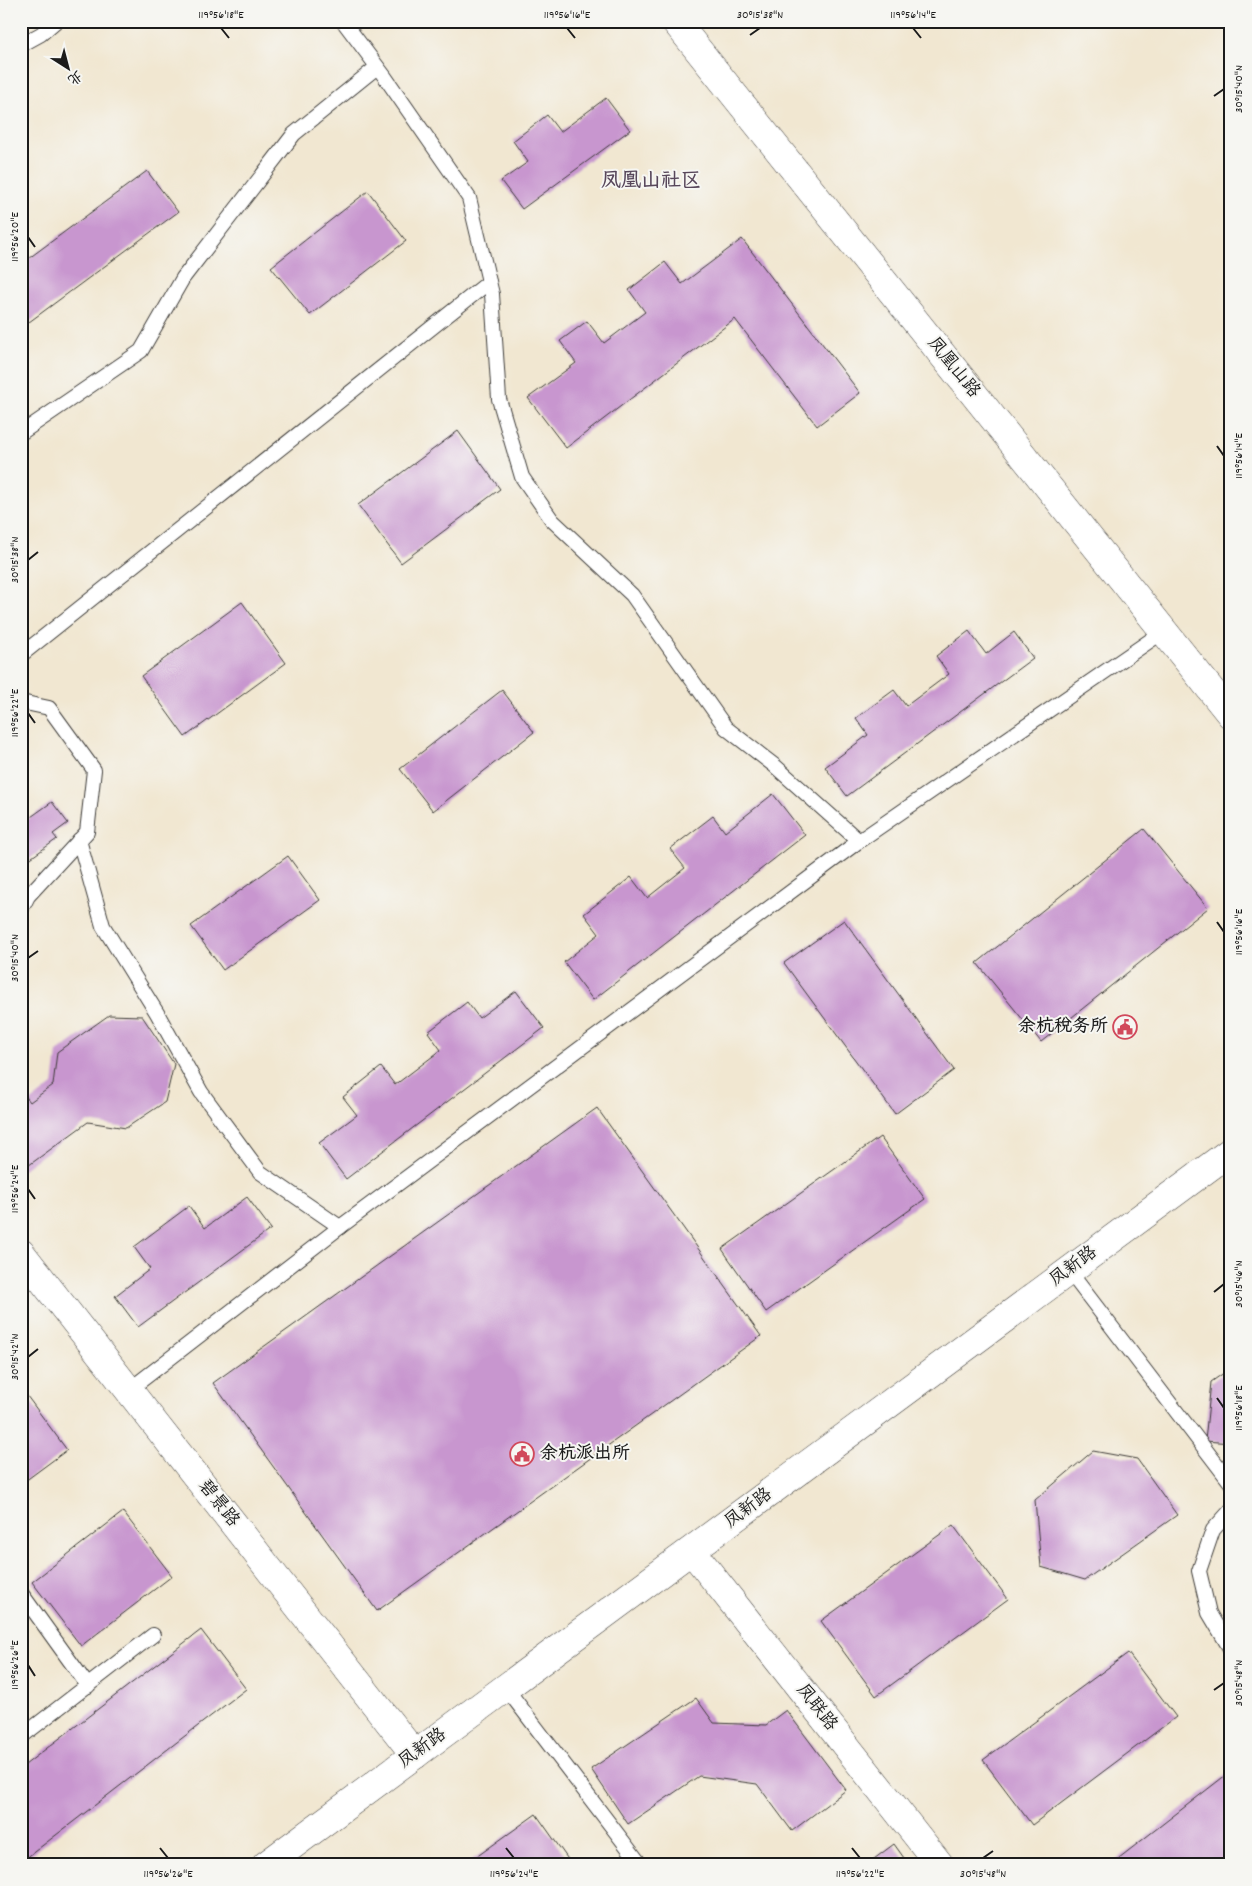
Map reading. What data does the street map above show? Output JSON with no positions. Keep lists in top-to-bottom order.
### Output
{
  "streets": {
    "street": [
      "凤凰山路",
      "凤新路",
      "碧景路",
      "凤联路"
    ]
  },
  "crossings": [
    ["凤新路", "碧景路"],
    ["凤新路", "凤联路"]
  ],
  "districts": ["凤凰山社区"],
  "places": {
    "public building": ["余杭税务所", "余杭派出所"]
  },
  "north": "bottom right",
  "coordinates": [
    "119°56'18\"E",
    "119°56'16\"E",
    "30°15'38\"N",
    "119°56'14\"E",
    "30°15'40\"N",
    "119°56'20\"E",
    "119°56'22\"E",
    "119°56'24\"E",
    "30°15'46\"N",
    "30°15'42\"N",
    "119°56'26\"E",
    "30°15'48\"N"
  ]
}
